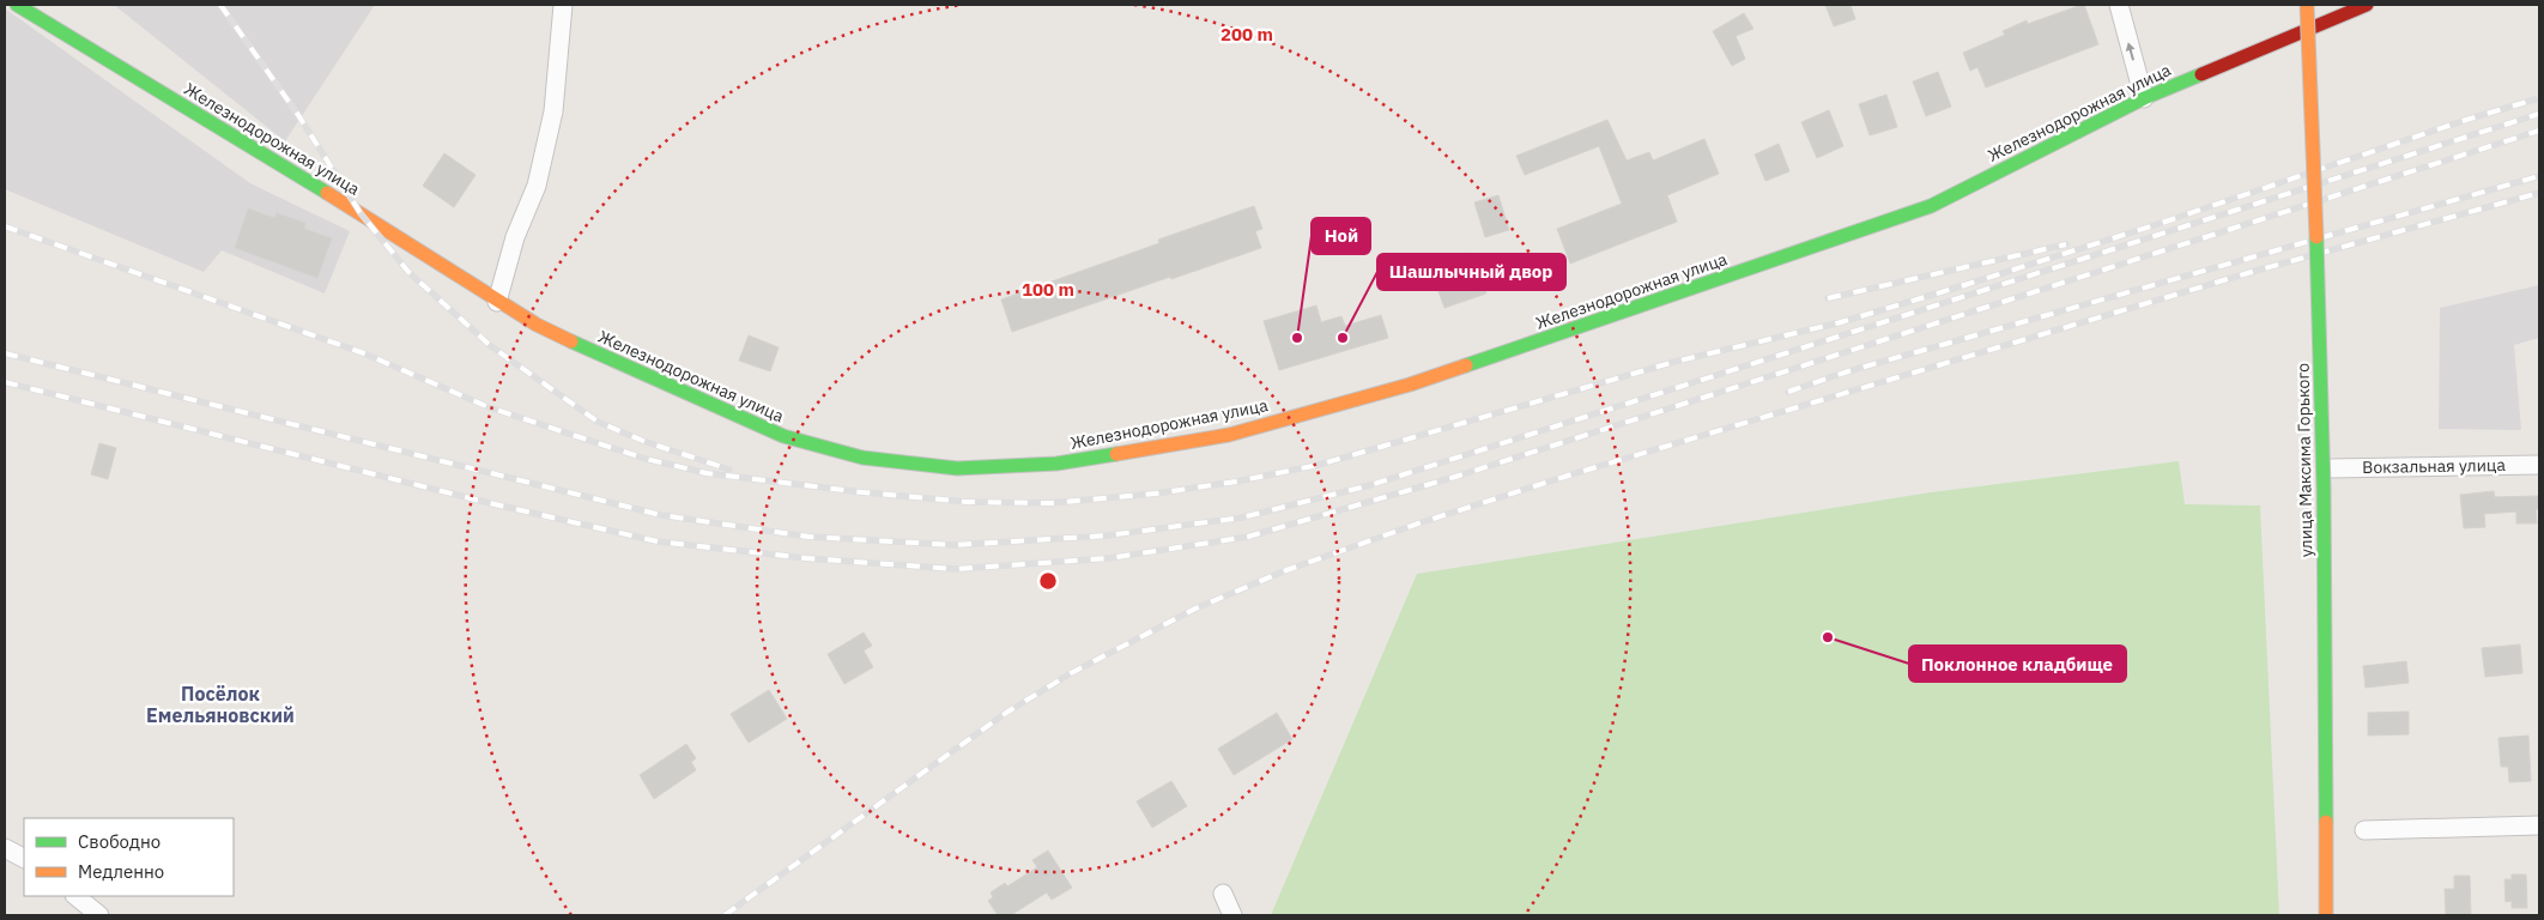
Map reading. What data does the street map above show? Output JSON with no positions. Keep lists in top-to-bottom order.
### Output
{
  "streets": {
    "street": ["Железнодорожная улица", "улица Максима Горького", "Вокзальная улица"]
  },
  "districts": ["Посёлок Емельяновский"],
  "places": ["Ной", "Шашлычный двор", "Поклонное кладбище"],
  "legend": ["Свободно", "Медленно"],
  "rings": ["200 m", "100 m"]
}
